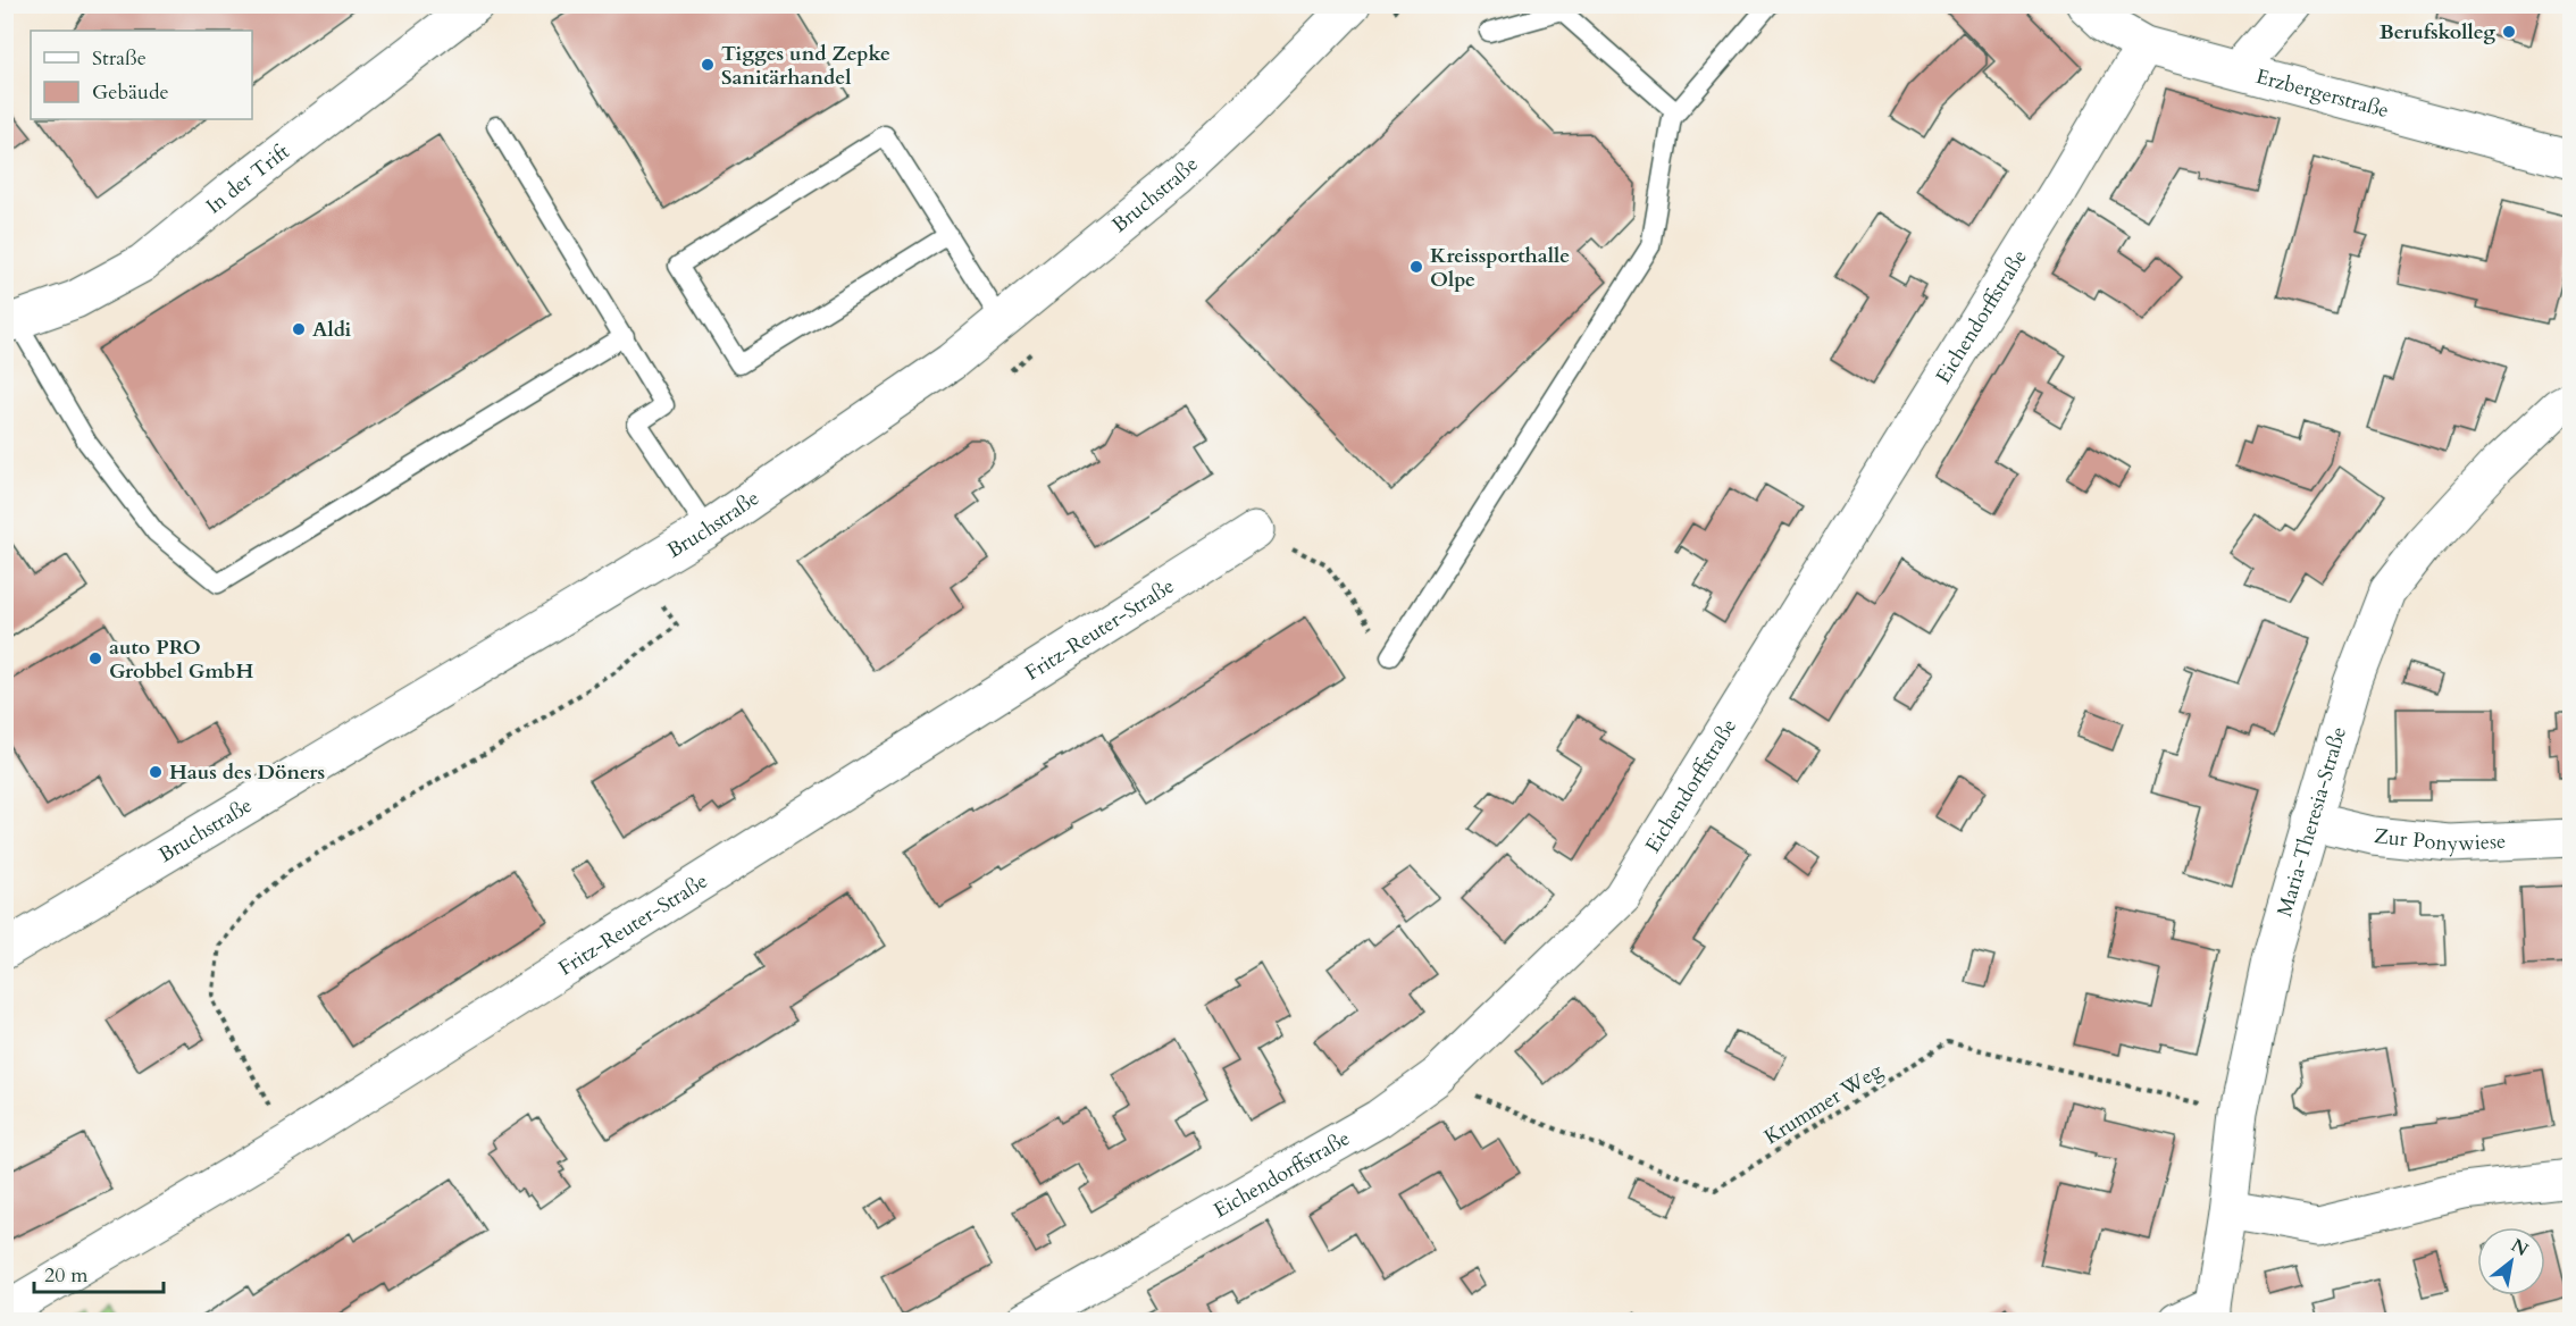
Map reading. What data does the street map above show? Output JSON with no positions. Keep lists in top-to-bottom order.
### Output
{
  "streets": {
    "street": [
      "Erzbergerstraße",
      "In der Trift",
      "Bruchstraße",
      "Eichendorffstraße",
      "Fritz-Reuter-Straße",
      "Maria-Theresia-Straße",
      "Zur Ponywiese"
    ],
    "path": ["Krummer Weg"]
  },
  "crossings": [
    ["Erzbergerstraße", "Eichendorffstraße"],
    ["Eichendorffstraße", "Krummer Weg"],
    ["Maria-Theresia-Straße", "Zur Ponywiese"],
    ["Maria-Theresia-Straße", "Krummer Weg"]
  ],
  "places": [
    "Berufskolleg",
    "Tigges und Zepke Sanitärhandel",
    "Kreissporthalle Olpe",
    "Aldi",
    "auto PRO Grobbel GmbH",
    "Haus des Döners"
  ],
  "legend": ["Straße", "Gebäude"],
  "scale_bar": "20 m",
  "north": "top right"
}
